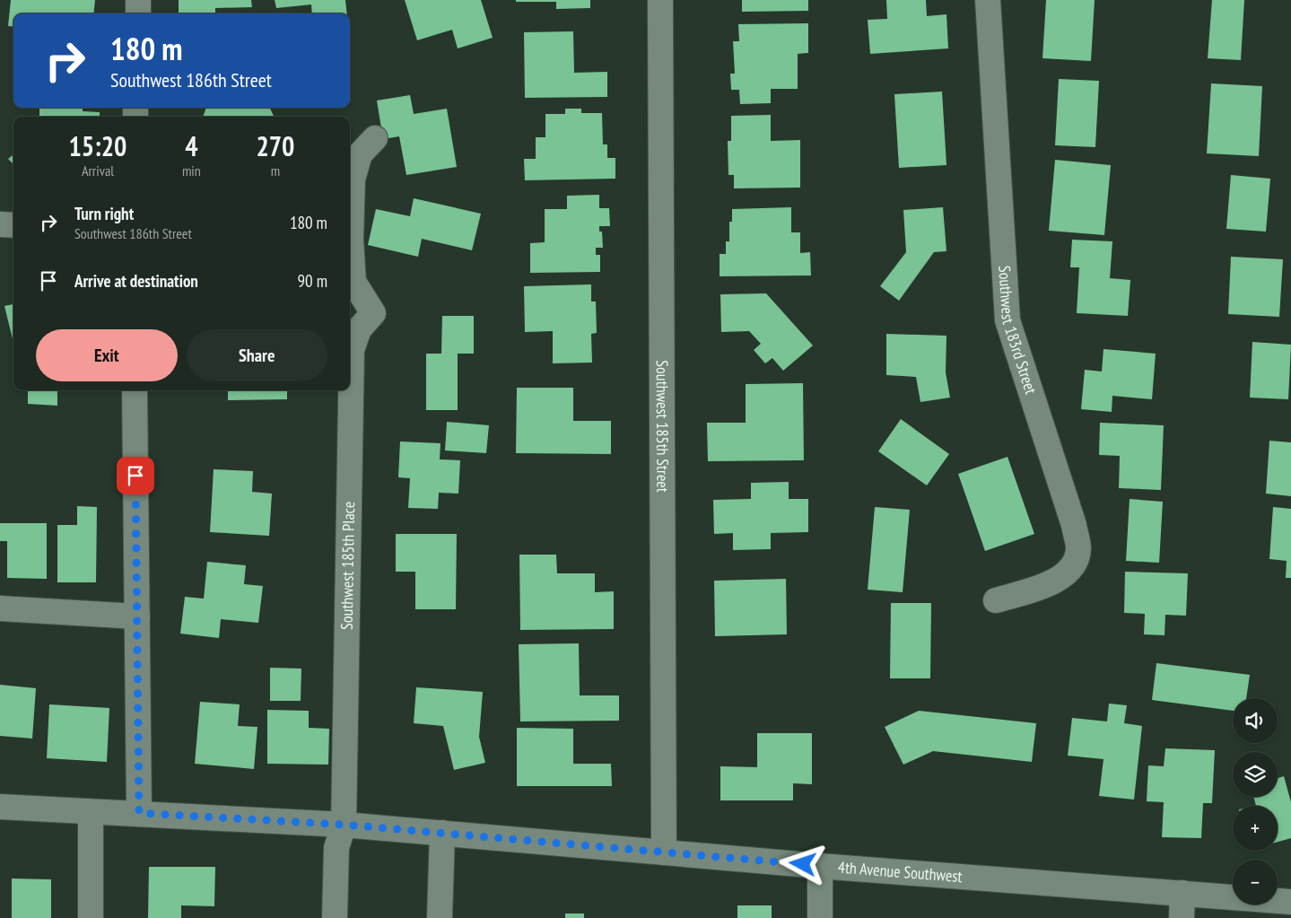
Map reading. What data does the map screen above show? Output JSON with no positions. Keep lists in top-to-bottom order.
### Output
{
  "streets": {
    "street": [
      "Southwest 183rd Street",
      "Southwest 185th Street",
      "Southwest 185th Place",
      "4th Avenue Southwest"
    ]
  },
  "crossings": [
    ["Southwest 185th Street", "4th Avenue Southwest"],
    ["Southwest 185th Place", "4th Avenue Southwest"]
  ],
  "page": {
    "turn": ["180 m", "Southwest 186th Street"],
    "eta": [
      "15:20",
      "Arrival",
      "4",
      "min",
      "270",
      "m"
    ],
    "list": [
      {
        "name": "Turn right",
        "note": "Southwest 186th Street",
        "value": "180 m"
      },
      {
        "name": "Arrive at destination",
        "value": "90 m"
      }
    ],
    "buttons": ["Exit", "Share"],
    "map_buttons": ["+", "−"]
  }
}
